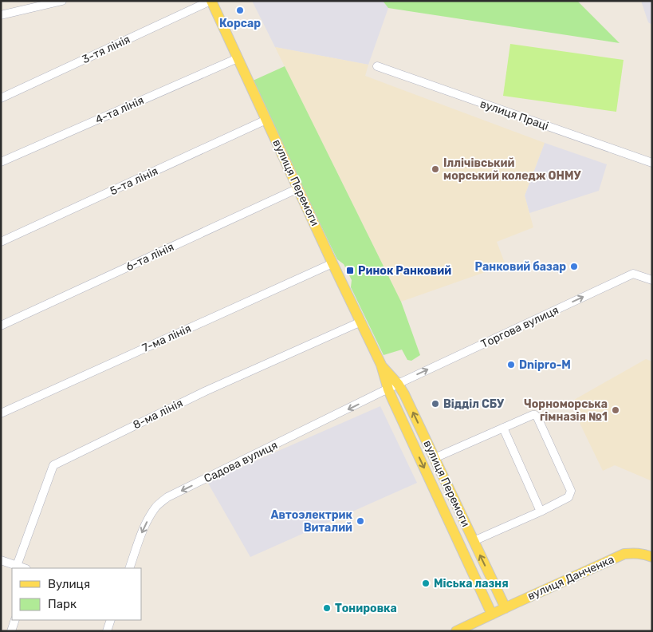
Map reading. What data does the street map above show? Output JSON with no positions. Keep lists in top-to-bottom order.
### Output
{
  "streets": {
    "main road": ["вулиця Перемоги", "вулиця Данченка"],
    "street": [
      "3-тя лінія",
      "4-та лінія",
      "вулиця Праці",
      "5-та лінія",
      "6-та лінія",
      "Торгова вулиця",
      "7-ма лінія",
      "8-ма лінія",
      "Садова вулиця"
    ]
  },
  "crossings": [
    ["3-тя лінія", "вулиця Перемоги"],
    ["4-та лінія", "вулиця Перемоги"],
    ["5-та лінія", "вулиця Перемоги"],
    ["вулиця Перемоги", "6-та лінія"],
    ["вулиця Перемоги", "Торгова вулиця"],
    ["вулиця Перемоги", "7-ма лінія"],
    ["вулиця Перемоги", "8-ма лінія"],
    ["вулиця Перемоги", "Садова вулиця"],
    ["вулиця Перемоги", "вулиця Данченка"],
    ["Торгова вулиця", "Садова вулиця"]
  ],
  "one_way": ["Торгова вулиця", "Садова вулиця"],
  "places": {
    "other": [
      "Корсар",
      "Іллічівський морський коледж ОНМУ",
      "Ранковий базар",
      "Dnipro-M",
      "Відділ СБУ",
      "Чорноморська гімназія №1",
      "Автоэлектрик Виталий",
      "Міська лазня",
      "Тонировка"
    ],
    "transit": ["Ринок Ранковий"]
  },
  "legend": ["Вулиця", "Парк"]
}
